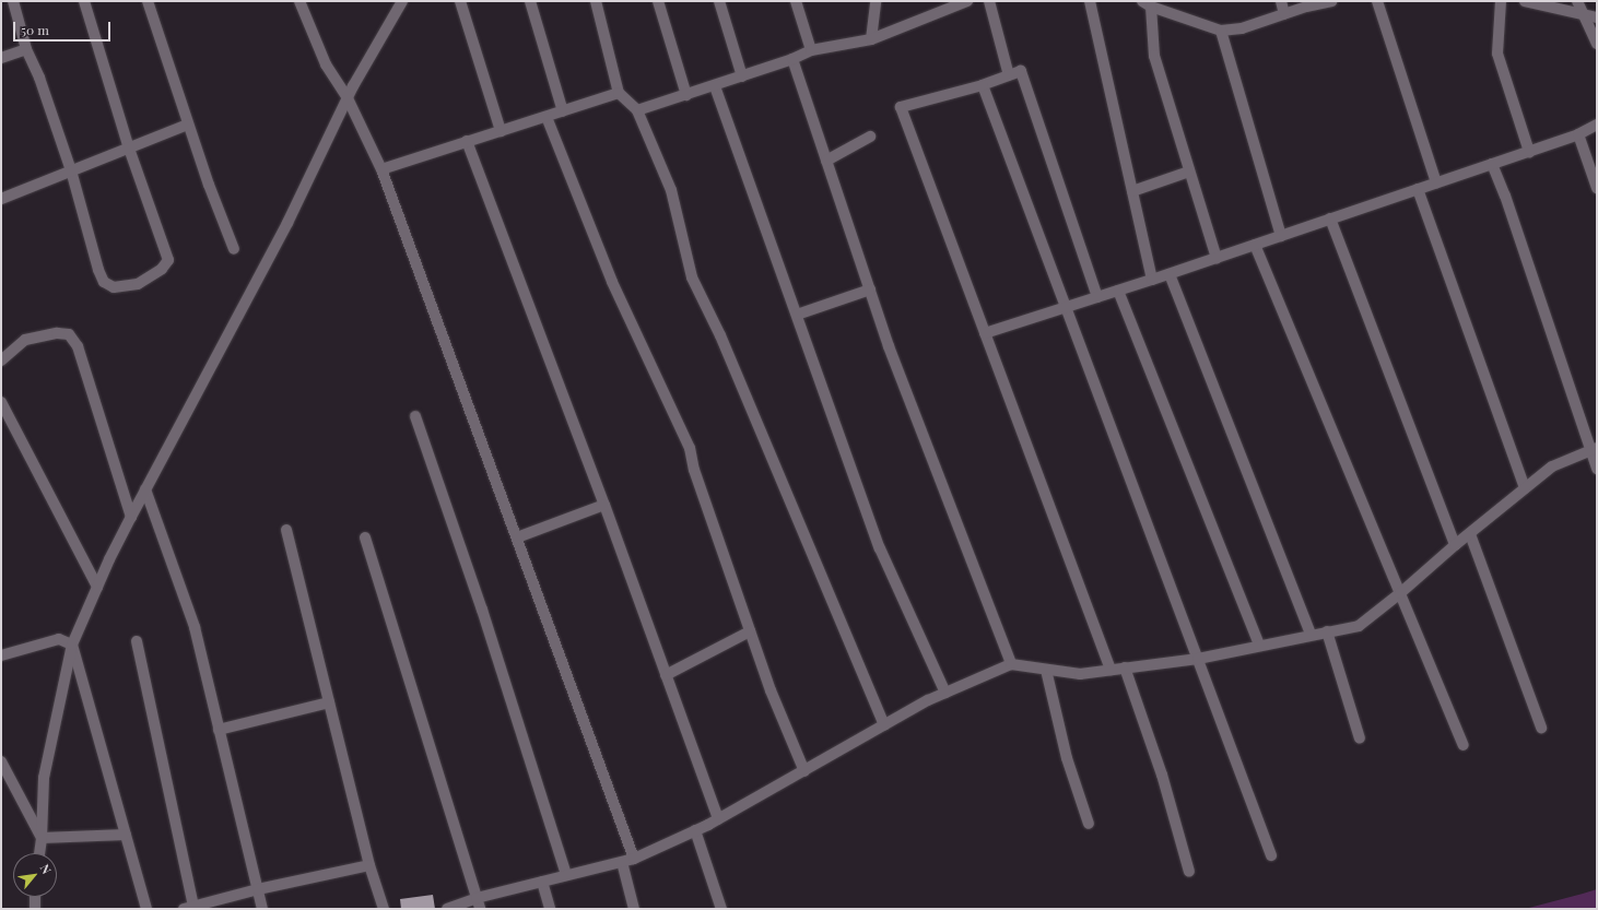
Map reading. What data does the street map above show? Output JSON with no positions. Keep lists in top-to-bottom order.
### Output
{
  "scale_bar": "50 m",
  "north": "top right"
}
